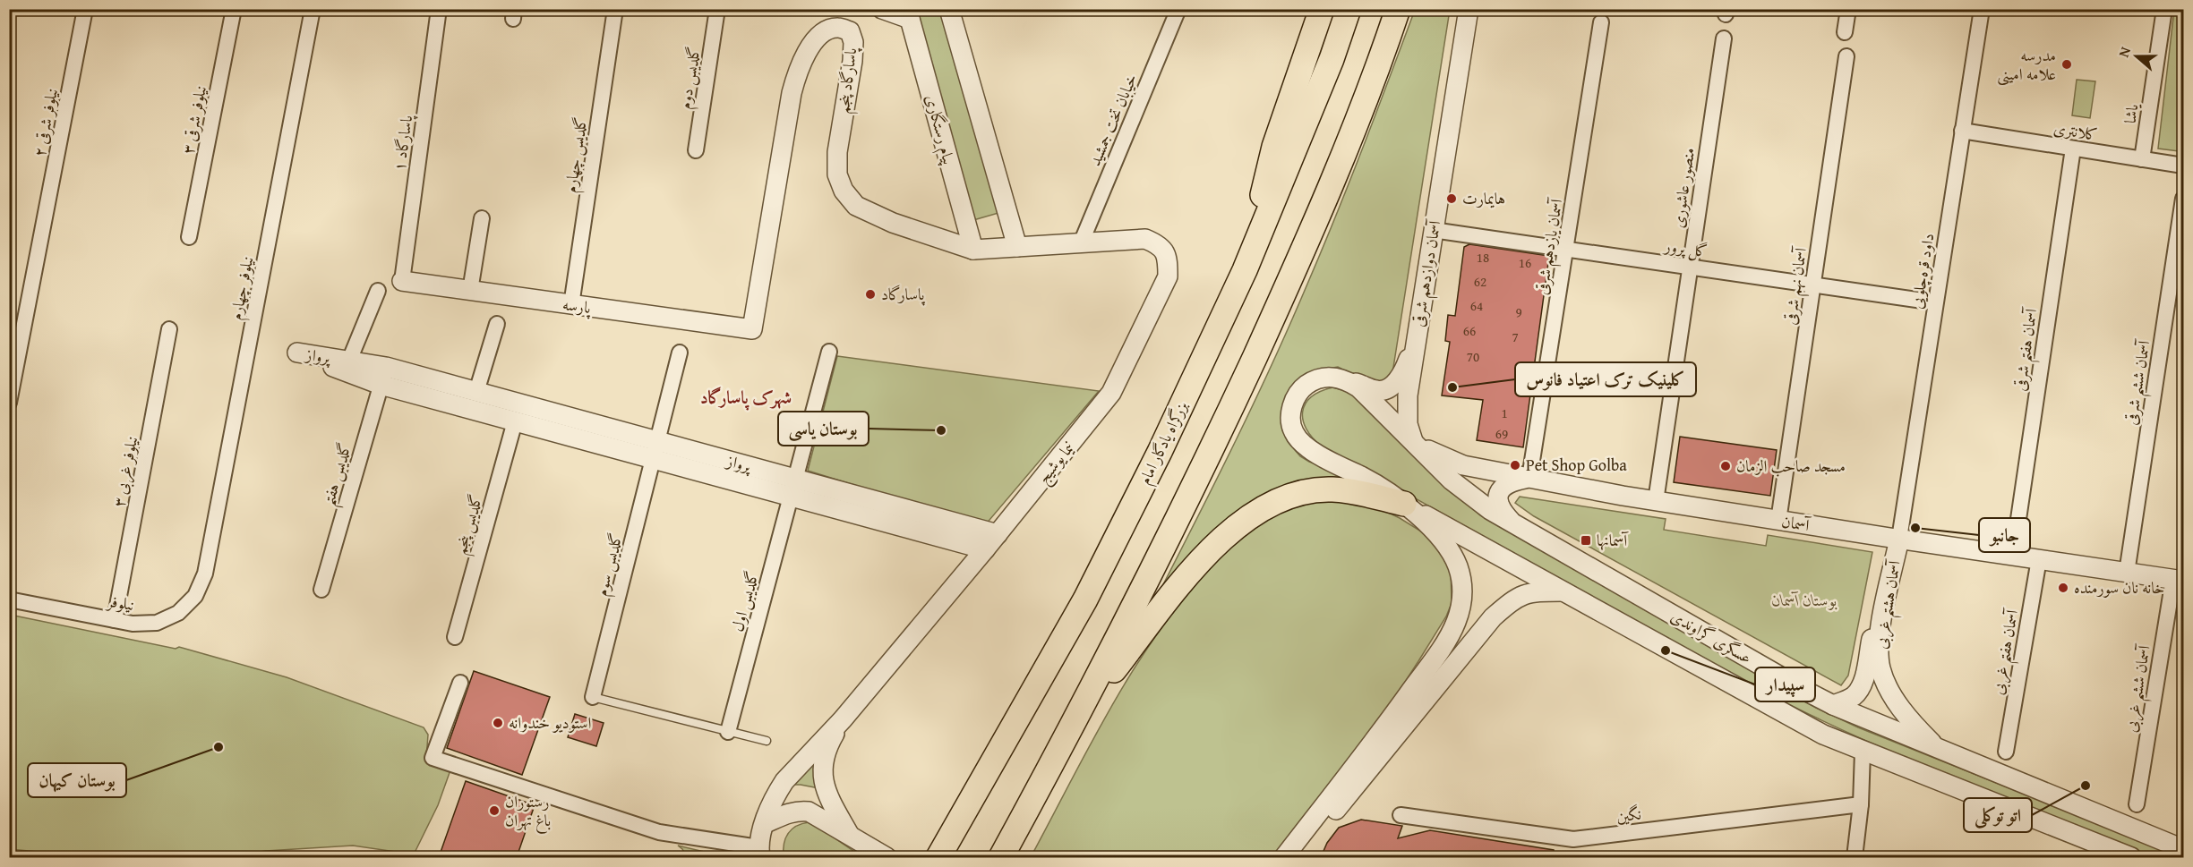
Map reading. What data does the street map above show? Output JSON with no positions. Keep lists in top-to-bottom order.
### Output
{
  "streets": {
    "highway": ["بزرگراه یادگار امام"],
    "street": [
      "گلدیس دوم",
      "پاسارگاد پنجم",
      "یاشا",
      "نیلوفر شرقی ۳",
      "خیابان تخت جمشید",
      "نیلوفر شرقی ۲",
      "پیام رستگاری",
      "کلانتری",
      "پاسارگاد ۱",
      "گلدیس چهارم",
      "منصور عاشوری",
      "آسمان یازدهم شرقی",
      "گل پرور",
      "داود قره‌چلویی",
      "آسمان دوازدهم شرقی",
      "آسمان نهم شرقی",
      "نیلوفر چهارم",
      "پارسه",
      "آسمان هفتم شرقی",
      "پرواز",
      "آسمان ششم شرقی",
      "نیما یوشیج",
      "نیلوفر غربی ۳",
      "گلدیس هفتم",
      "آسمان",
      "گلدیس پنجم",
      "گلدیس سوم",
      "گلدیس اول",
      "نیلوفر",
      "آسمان هشتم غربی",
      "عسگری گراوندی",
      "آسمان هفتم غربی",
      "آسمان ششم غربی",
      "نگین"
    ]
  },
  "crossings": [
    ["پاسارگاد پنجم", "پیام رستگاری"],
    ["پاسارگاد پنجم", "پارسه"],
    ["پاسارگاد پنجم", "نیما یوشیج"],
    ["یاشا", "کلانتری"],
    ["خیابان تخت جمشید", "نیما یوشیج"],
    ["پیام رستگاری", "نیما یوشیج"],
    ["کلانتری", "داود قره‌چلویی"],
    ["کلانتری", "آسمان هفتم شرقی"],
    ["پاسارگاد ۱", "پارسه"],
    ["گلدیس چهارم", "پارسه"],
    ["منصور عاشوری", "گل پرور"],
    ["منصور عاشوری", "آسمان"],
    ["آسمان یازدهم شرقی", "گل پرور"],
    ["آسمان یازدهم شرقی", "آسمان"],
    ["گل پرور", "داود قره‌چلویی"],
    ["گل پرور", "آسمان دوازدهم شرقی"],
    ["گل پرور", "آسمان نهم شرقی"],
    ["داود قره‌چلویی", "آسمان"],
    ["داود قره‌چلویی", "آسمان هشتم غربی"],
    ["آسمان دوازدهم شرقی", "آسمان"],
    ["آسمان دوازدهم شرقی", "عسگری گراوندی"],
    ["آسمان نهم شرقی", "آسمان"],
    ["نیلوفر چهارم", "نیلوفر"],
    ["آسمان هفتم شرقی", "آسمان"],
    ["پرواز", "نیما یوشیج"],
    ["پرواز", "گلدیس هفتم"],
    ["پرواز", "گلدیس پنجم"],
    ["پرواز", "گلدیس سوم"],
    ["پرواز", "گلدیس اول"],
    ["آسمان ششم شرقی", "آسمان"],
    ["نیلوفر غربی ۳", "نیلوفر"],
    ["آسمان", "آسمان هشتم غربی"],
    ["آسمان", "عسگری گراوندی"],
    ["آسمان", "آسمان هفتم غربی"],
    ["آسمان", "آسمان ششم غربی"],
    ["آسمان هشتم غربی", "عسگری گراوندی"]
  ],
  "districts": ["شهرک پاسارگاد"],
  "parks": ["بوستان آسمان"],
  "places": {
    "other": [
      "مدرسه علامه امینی",
      "هایمارت",
      "پاسارگاد",
      "کلینیک ترک اعتیاد فانوس",
      "بوستان یاسی",
      "Pet Shop Golba",
      "مسجد صاحب الزمان",
      "جانبو",
      "خانه نان سورمنده",
      "سپیدار",
      "استودیو خندوانه",
      "بوستان کیهان",
      "اتو توکلی",
      "رستوران باغ تهران"
    ],
    "transit": ["آسمانها"]
  },
  "house_numbers": [
    "18",
    "16",
    "62",
    "64",
    "9",
    "66",
    "7",
    "70",
    "1",
    "69"
  ],
  "north": "left"
}
